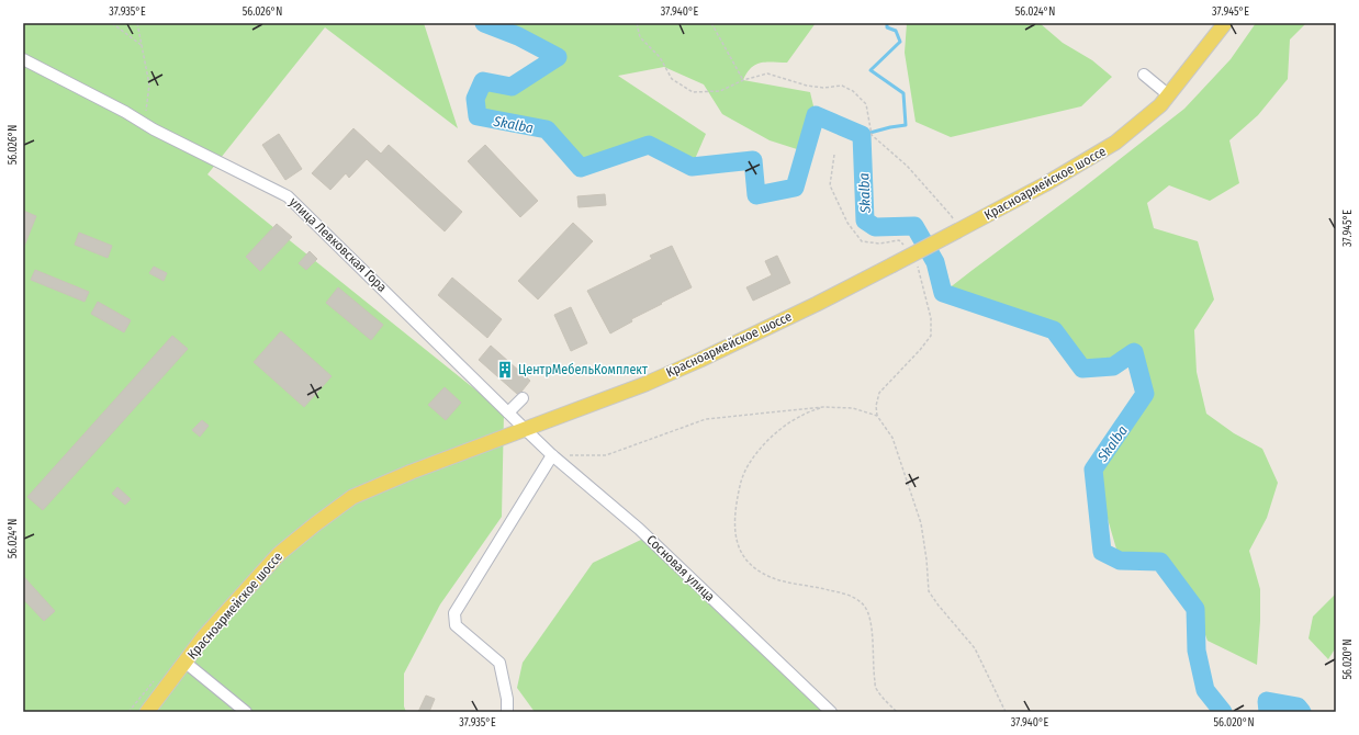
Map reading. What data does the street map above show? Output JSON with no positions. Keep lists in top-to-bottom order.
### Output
{
  "streets": {
    "main road": ["Красноармейское шоссе"],
    "street": ["улица Левковская Гора", "Сосновая улица"]
  },
  "crossings": [
    ["Красноармейское шоссе", "улица Левковская Гора"],
    ["Красноармейское шоссе", "Сосновая улица"],
    ["улица Левковская Гора", "Сосновая улица"]
  ],
  "water": ["Skalba"],
  "places": {
    "building": ["ЦентрМебельКомплект"]
  },
  "coordinates": [
    "37.935°E",
    "56.026°N",
    "37.940°E",
    "56.024°N",
    "37.945°E",
    "56.020°N"
  ]
}
